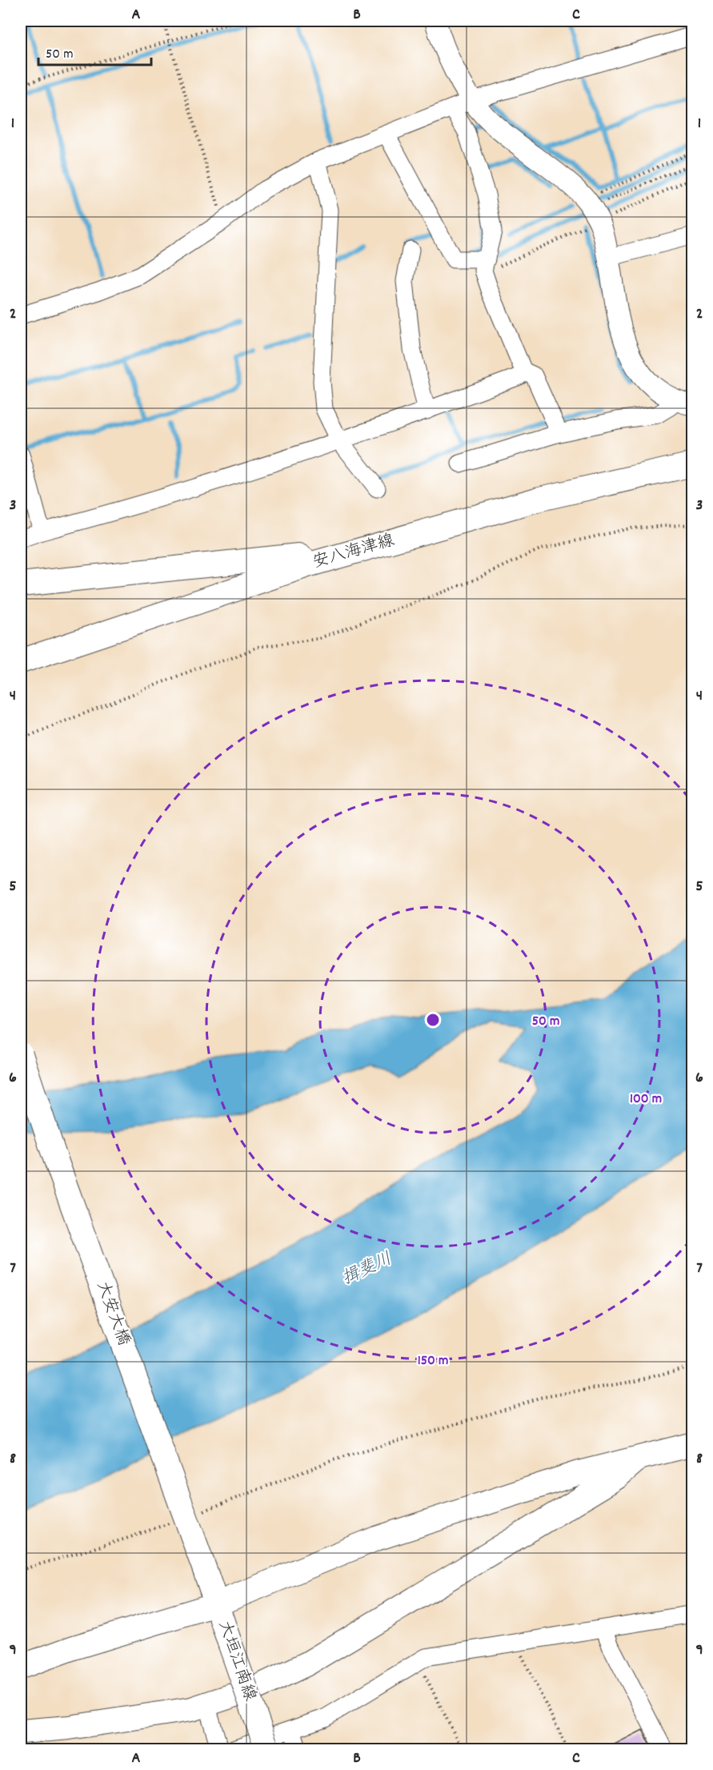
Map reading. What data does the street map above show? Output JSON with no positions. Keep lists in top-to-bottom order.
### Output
{
  "streets": {
    "main road": ["安八海津線", "大安大橋", "大垣江南線"]
  },
  "crossings": [
    ["大安大橋", "大垣江南線"]
  ],
  "water": ["揖斐川"],
  "scale_bar": "50 m",
  "grid": {
    "columns": ["A", "B", "C"],
    "rows": [
      "1",
      "2",
      "3",
      "4",
      "5",
      "6",
      "7",
      "8",
      "9"
    ]
  },
  "rings": ["50 m", "100 m", "150 m"]
}
